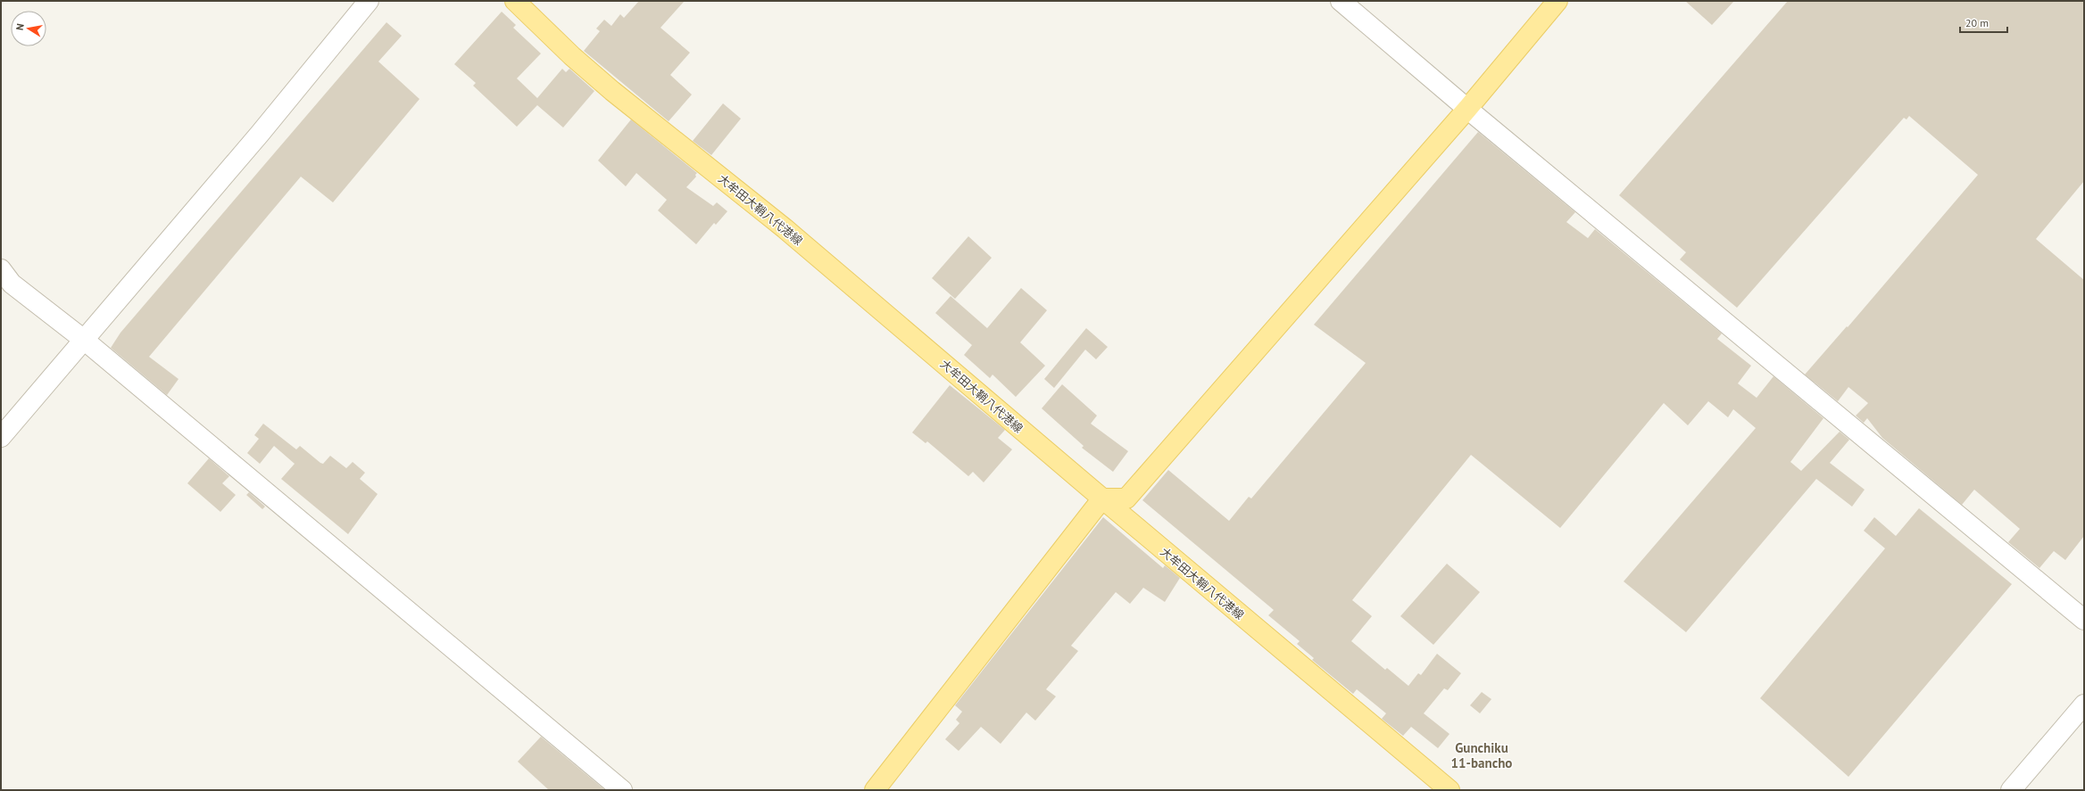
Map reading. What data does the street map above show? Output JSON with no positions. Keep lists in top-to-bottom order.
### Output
{
  "streets": {
    "main road": ["大牟田大鞘八代港線"]
  },
  "districts": ["Gunchiku 11-bancho"],
  "scale_bar": "20 m",
  "north": "left"
}
